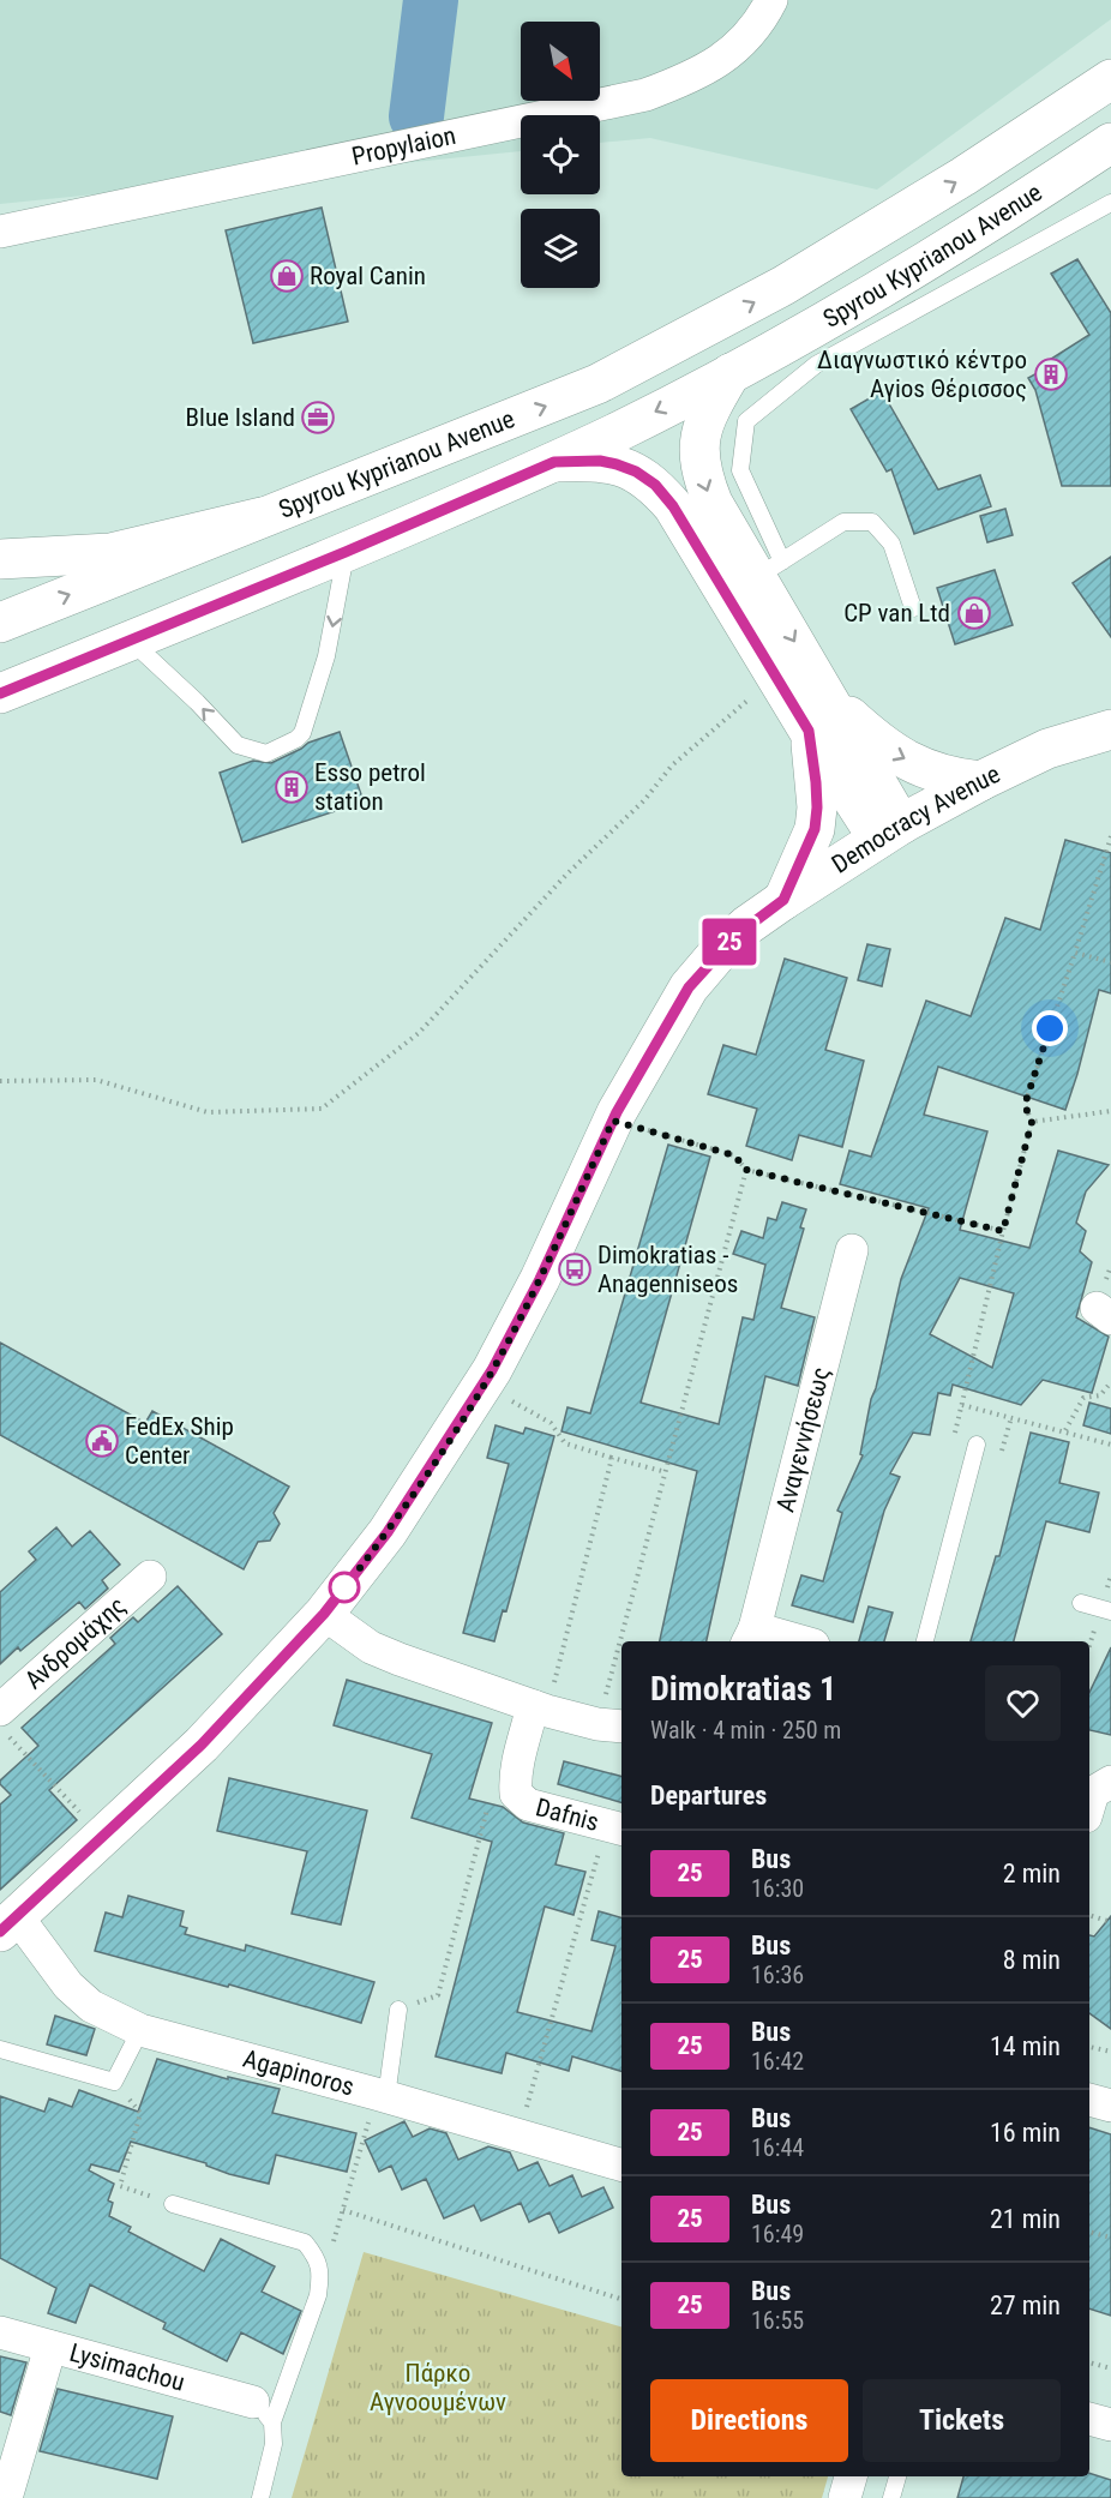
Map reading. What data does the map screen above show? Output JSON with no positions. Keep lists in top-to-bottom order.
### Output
{
  "streets": {
    "main road": ["Spyrou Kyprianou Avenue", "Democracy Avenue"],
    "street": [
      "Propylaion",
      "Αναγεννήσεως",
      "Ανδρομάχης",
      "Dafnis",
      "Agapinoros",
      "Lysimachou"
    ]
  },
  "crossings": [
    ["Democracy Avenue", "Agapinoros"]
  ],
  "parks": ["Πάρκο Αγνοουμένων"],
  "places": {
    "shop": ["Royal Canin", "CP van Ltd"],
    "building": ["Διαγνωστικό κέντρο Αγios Θέρισσος", "Esso petrol station"],
    "office": ["Blue Island"],
    "bus stop": ["Dimokratias - Anagenniseos"],
    "public building": ["FedEx Ship Center"]
  },
  "lines": ["bus line 25"],
  "north": "bottom right",
  "page": {
    "on_map": "25",
    "heading": [
      ["Dimokratias 1", "Walk · 4 min · 250 m"],
      "Departures"
    ],
    "list": [
      {
        "mark": "25",
        "name": "Bus",
        "note": "16:30",
        "value": "2 min"
      },
      {
        "mark": "25",
        "name": "Bus",
        "note": "16:36",
        "value": "8 min"
      },
      {
        "mark": "25",
        "name": "Bus",
        "note": "16:42",
        "value": "14 min"
      },
      {
        "mark": "25",
        "name": "Bus",
        "note": "16:44",
        "value": "16 min"
      },
      {
        "mark": "25",
        "name": "Bus",
        "note": "16:49",
        "value": "21 min"
      },
      {
        "mark": "25",
        "name": "Bus",
        "note": "16:55",
        "value": "27 min"
      }
    ],
    "buttons": ["Directions", "Tickets"]
  }
}
